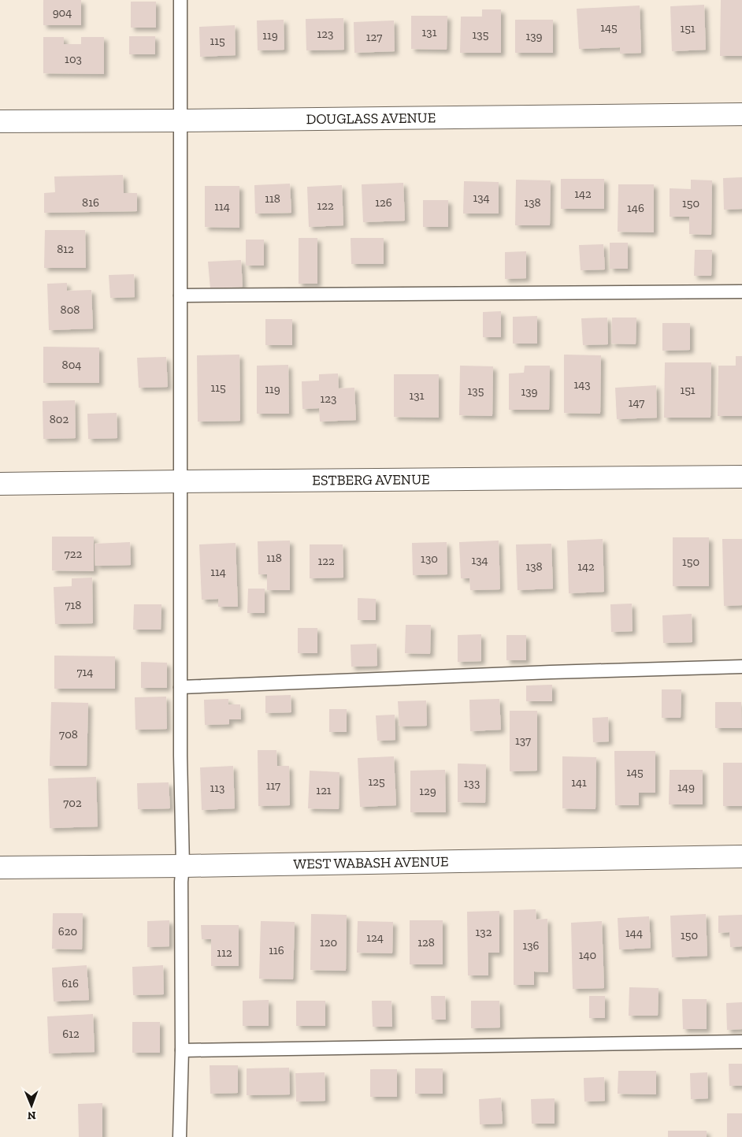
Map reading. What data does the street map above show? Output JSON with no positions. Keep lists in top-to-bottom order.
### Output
{
  "streets": {
    "street": ["DOUGLASS AVENUE", "ESTBERG AVENUE", "WEST WABASH AVENUE"]
  },
  "house_numbers": [
    "904",
    "145",
    "151",
    "131",
    "123",
    "135",
    "119",
    "139",
    "127",
    "115",
    "103",
    "142",
    "134",
    "118",
    "816",
    "126",
    "138",
    "150",
    "122",
    "114",
    "146",
    "812",
    "808",
    "804",
    "143",
    "115",
    "119",
    "151",
    "135",
    "139",
    "131",
    "123",
    "147",
    "802",
    "722",
    "118",
    "130",
    "134",
    "122",
    "150",
    "138",
    "142",
    "114",
    "718",
    "714",
    "708",
    "137",
    "145",
    "125",
    "141",
    "133",
    "117",
    "149",
    "113",
    "121",
    "129",
    "702",
    "620",
    "132",
    "144",
    "150",
    "124",
    "120",
    "128",
    "136",
    "116",
    "112",
    "140",
    "616",
    "612"
  ],
  "north": "bottom"
}
